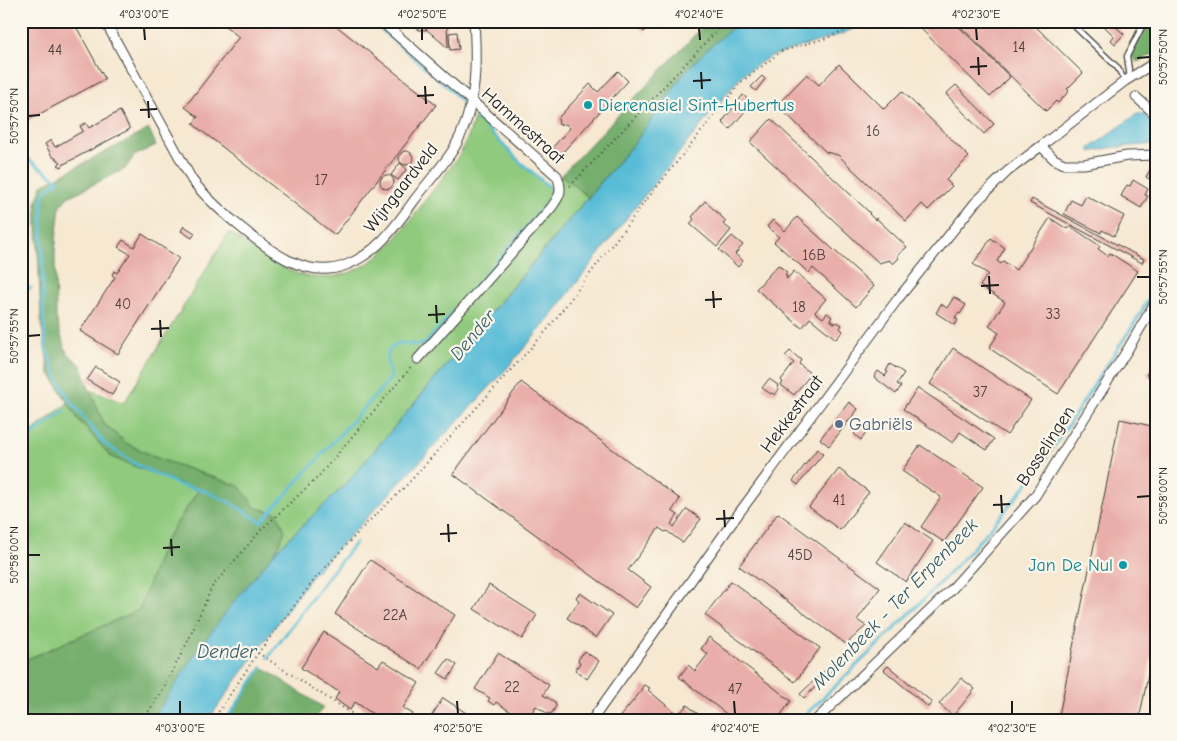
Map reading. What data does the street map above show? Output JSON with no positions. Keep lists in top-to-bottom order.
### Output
{
  "streets": {
    "street": [
      "Hammestraat",
      "Wijngaardveld",
      "Hekkestraat",
      "Bosselingen"
    ]
  },
  "crossings": [
    ["Hammestraat", "Wijngaardveld"]
  ],
  "water": ["Dender", "Molenbeek - Ter Erpenbeek"],
  "places": ["Dierenasiel Sint-Hubertus", "Gabriëls", "Jan De Nul"],
  "house_numbers": [
    "14",
    "44",
    "16",
    "17",
    "16B",
    "40",
    "18",
    "33",
    "37",
    "41",
    "45D",
    "22A",
    "22",
    "47"
  ],
  "coordinates": [
    "4°03'00\"E",
    "4°02'50\"E",
    "4°02'40\"E",
    "4°02'30\"E",
    "50°57'50\"N",
    "50°57'55\"N",
    "50°58'00\"N"
  ]
}
